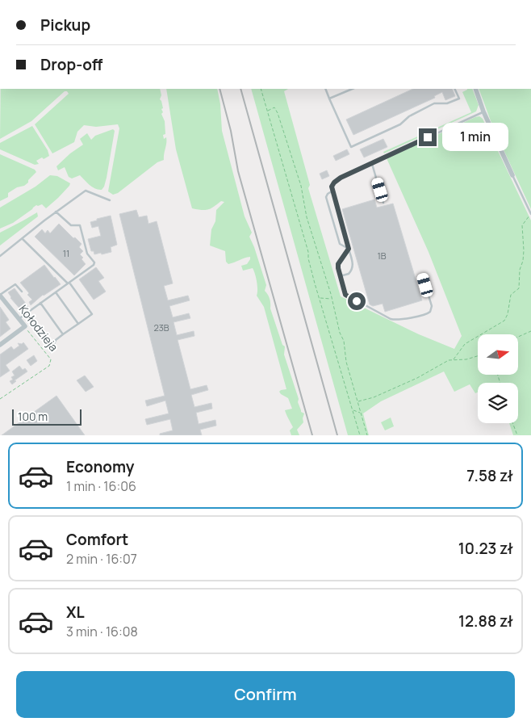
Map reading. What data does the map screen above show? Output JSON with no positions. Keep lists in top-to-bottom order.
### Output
{
  "streets": {
    "street": ["Kołodzieja"]
  },
  "house_numbers": ["11", "1B", "23B"],
  "scale_bar": "100 m",
  "north": "right",
  "page": {
    "banner": ["Pickup", "Drop-off"],
    "bubble": "1 min",
    "scale": "100 m",
    "list": [
      {
        "name": "Economy",
        "note": "1 min · 16:06",
        "value": "7.58 zł"
      },
      {
        "name": "Comfort",
        "note": "2 min · 16:07",
        "value": "10.23 zł"
      },
      {
        "name": "XL",
        "note": "3 min · 16:08",
        "value": "12.88 zł"
      }
    ],
    "buttons": "Confirm"
  }
}
